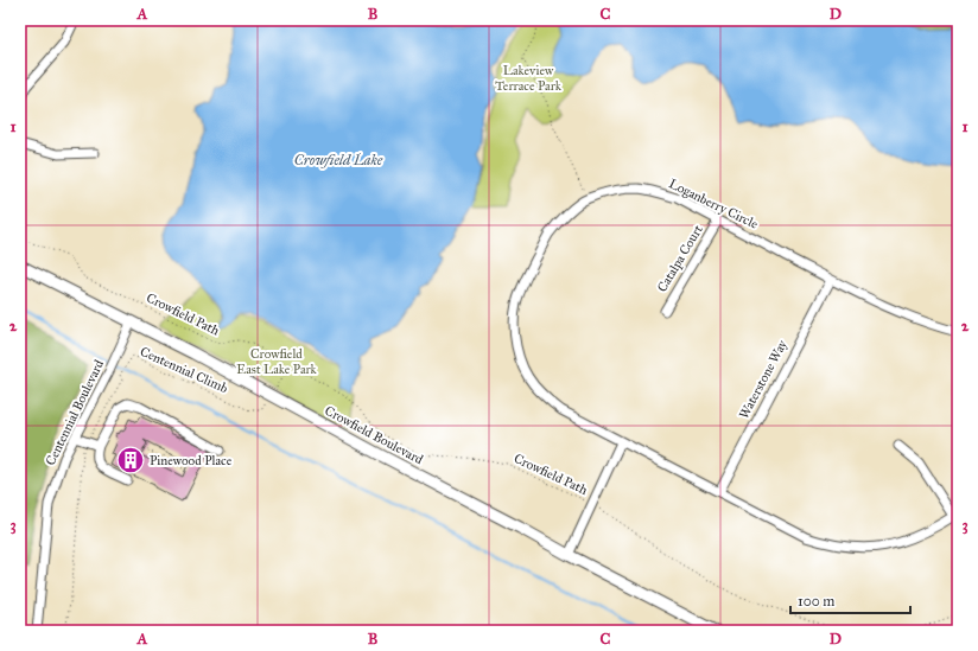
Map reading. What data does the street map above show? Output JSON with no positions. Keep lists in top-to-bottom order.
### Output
{
  "streets": {
    "main road": ["Crowfield Boulevard"],
    "street": [
      "Loganberry Circle",
      "Catalpa Court",
      "Waterstone Way",
      "Centennial Boulevard"
    ],
    "path": ["Crowfield Path", "Centennial Climb"]
  },
  "crossings": [
    ["Loganberry Circle", "Catalpa Court"],
    ["Loganberry Circle", "Waterstone Way"],
    ["Crowfield Path", "Centennial Climb"],
    ["Centennial Climb", "Crowfield Boulevard"],
    ["Centennial Boulevard", "Crowfield Boulevard"]
  ],
  "water": ["Crowfield Lake"],
  "parks": ["Lakeview Terrace Park", "Crowfield East Lake Park"],
  "places": {
    "building": ["Pinewood Place"]
  },
  "scale_bar": "100 m",
  "grid": {
    "columns": [
      "A",
      "B",
      "C",
      "D"
    ],
    "rows": ["1", "2", "3"]
  }
}
